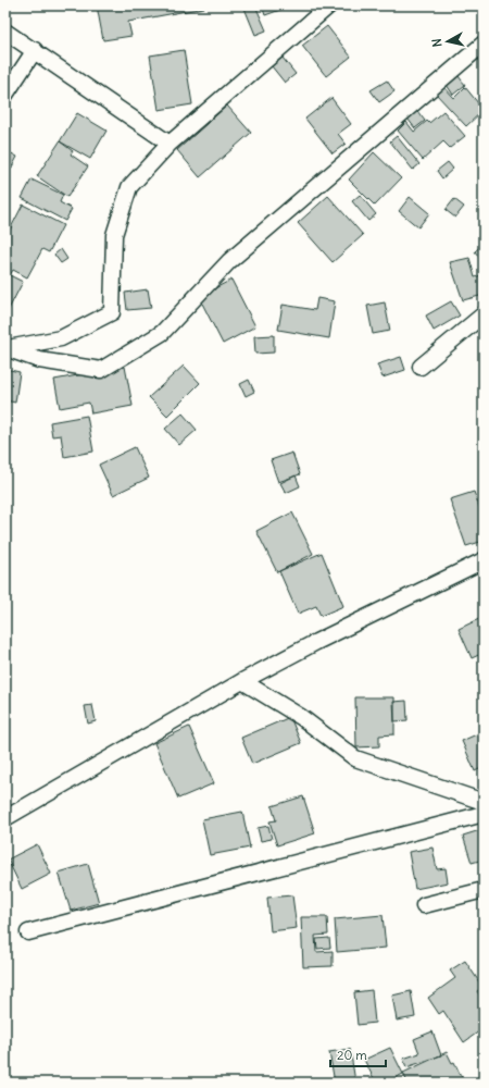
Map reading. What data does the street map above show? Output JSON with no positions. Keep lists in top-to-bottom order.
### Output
{
  "scale_bar": "20 m",
  "north": "left"
}
